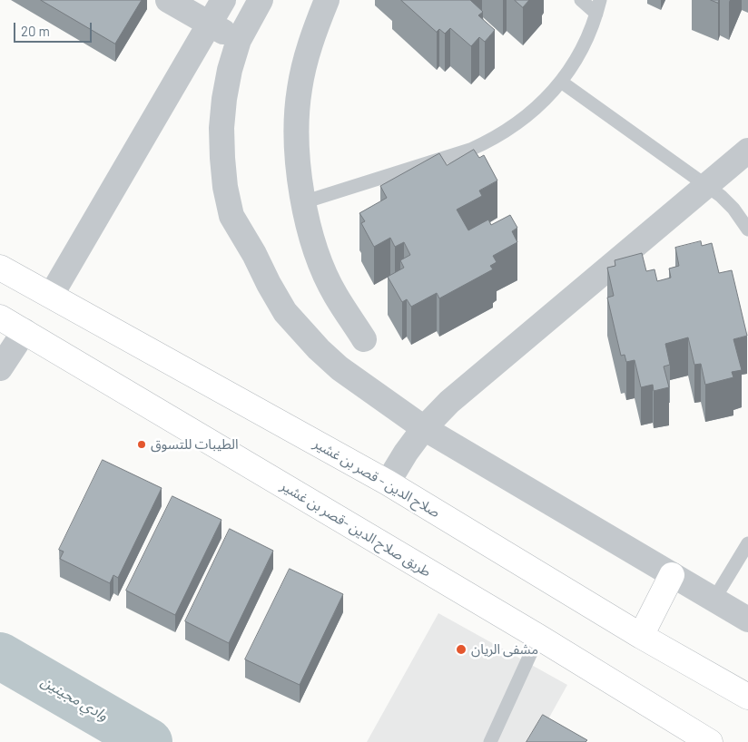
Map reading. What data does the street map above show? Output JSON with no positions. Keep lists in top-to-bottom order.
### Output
{
  "streets": {
    "highway": ["صلاح الدين - قصر بن غشير", "طريق صلاح الدين -قصر بن غشير"]
  },
  "water": ["وادي مجينين"],
  "places": ["الطيبات للتسوق", "مشفى الريان"],
  "scale_bar": "20 m"
}
